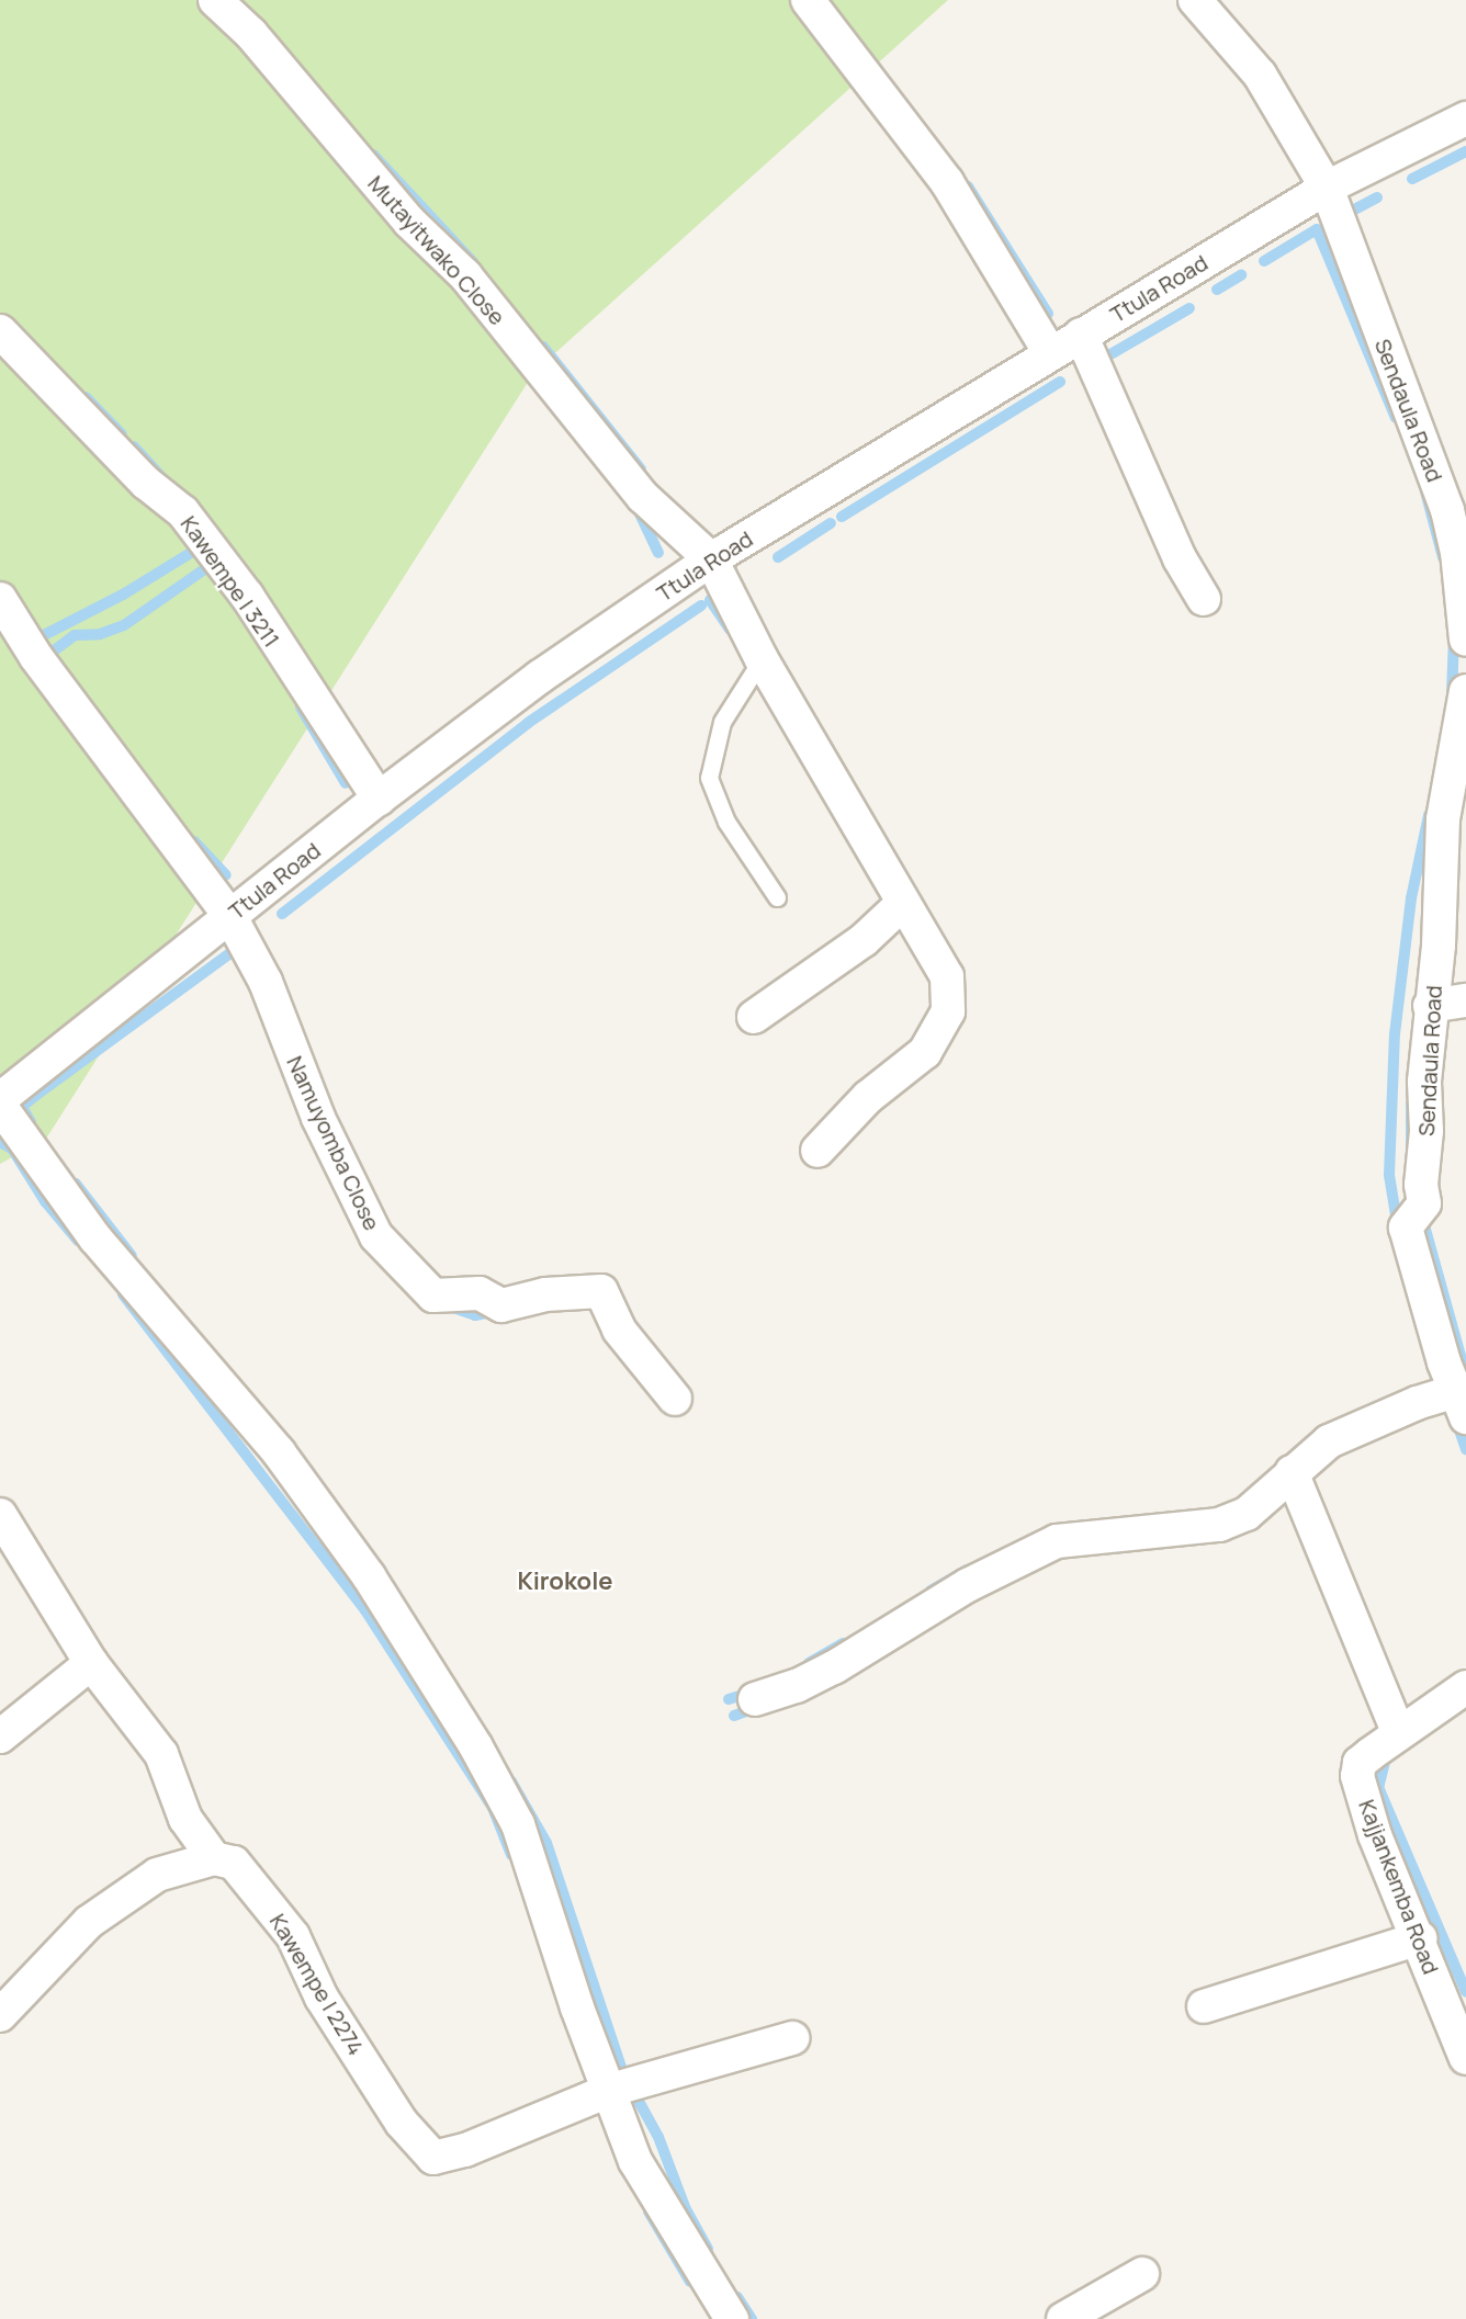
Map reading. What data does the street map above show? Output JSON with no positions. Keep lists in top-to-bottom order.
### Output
{
  "streets": {
    "street": [
      "Mutayitwako Close",
      "Ttula Road",
      "Sendaula Road",
      "Kawempe I 3211",
      "Namuyomba Close",
      "Kajjankemba Road",
      "Kawempe I 2274"
    ]
  },
  "crossings": [
    ["Mutayitwako Close", "Ttula Road"],
    ["Ttula Road", "Sendaula Road"],
    ["Ttula Road", "Kawempe I 3211"],
    ["Ttula Road", "Namuyomba Close"]
  ],
  "districts": ["Kirokole"]
}
